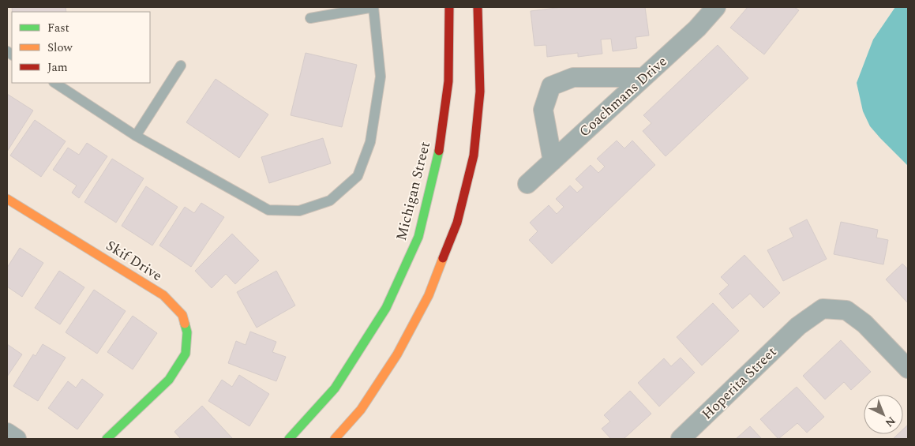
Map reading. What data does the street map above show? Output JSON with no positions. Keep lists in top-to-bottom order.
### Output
{
  "streets": {
    "street": [
      "Coachmans Drive",
      "Michigan Street",
      "Skif Drive",
      "Hoperita Street"
    ]
  },
  "legend": ["Fast", "Slow", "Jam"],
  "north": "bottom right"
}
